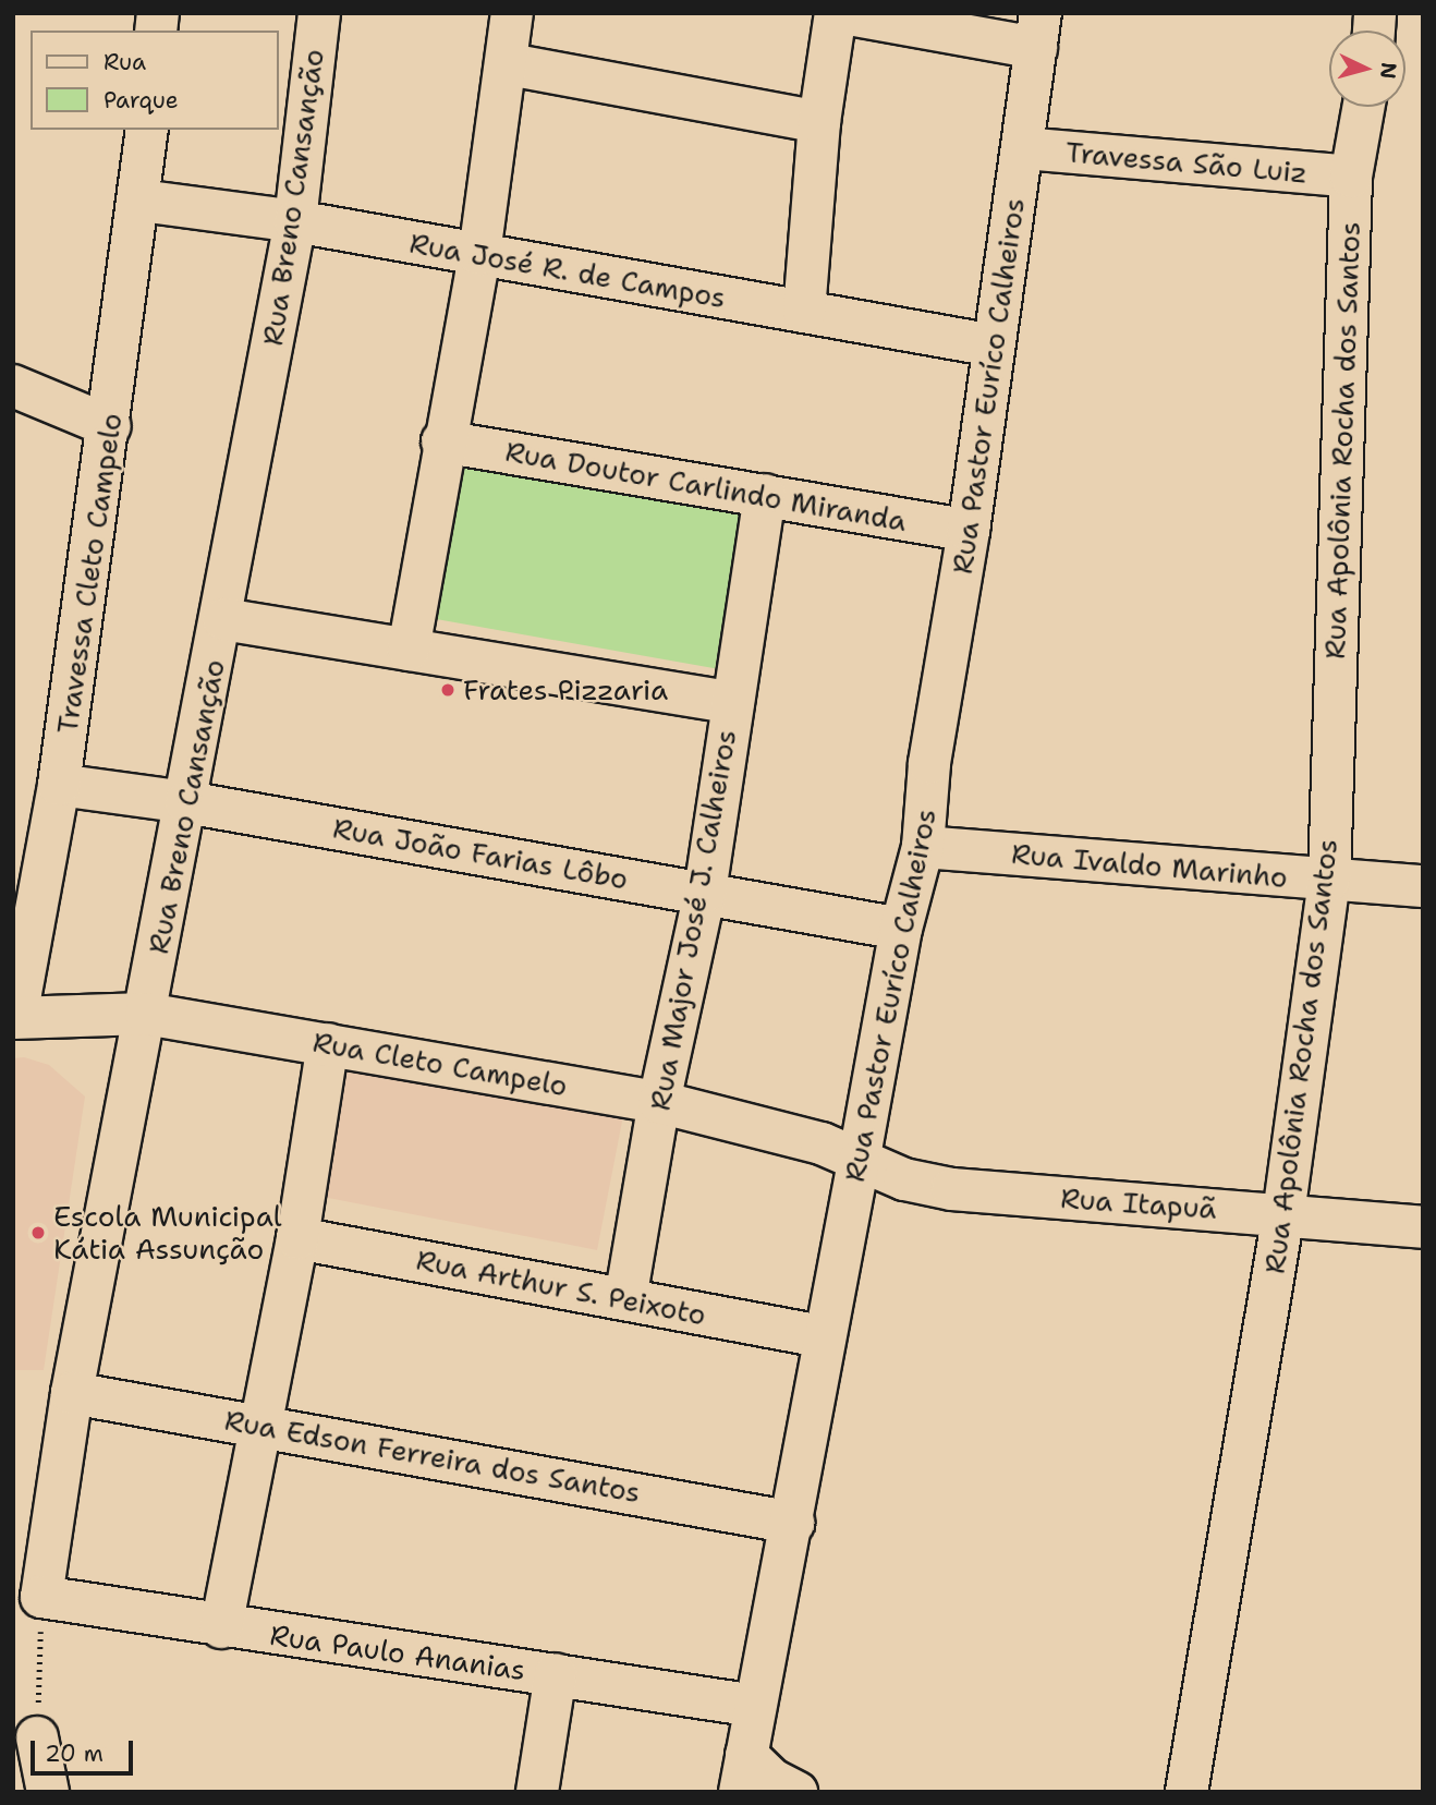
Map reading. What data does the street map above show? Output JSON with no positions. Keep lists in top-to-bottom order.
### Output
{
  "streets": {
    "street": [
      "Travessa São Luiz",
      "Rua Breno Cansanção",
      "Rua José R. de Campos",
      "Rua Pastor Euríco Calheiros",
      "Rua Apolônia Rocha dos Santos",
      "Rua Doutor Carlindo Miranda",
      "Travessa Cleto Campelo",
      "Rua João Farias Lôbo",
      "Rua Ivaldo Marinho",
      "Rua Major José J. Calheiros",
      "Rua Cleto Campelo",
      "Rua Itapuã",
      "Rua Arthur S. Peixoto",
      "Rua Edson Ferreira dos Santos",
      "Rua Paulo Ananias"
    ]
  },
  "crossings": [
    ["Travessa São Luiz", "Rua Pastor Euríco Calheiros"],
    ["Travessa São Luiz", "Rua Apolônia Rocha dos Santos"],
    ["Rua Breno Cansanção", "Rua José R. de Campos"],
    ["Rua Breno Cansanção", "Rua João Farias Lôbo"],
    ["Rua Breno Cansanção", "Rua Cleto Campelo"],
    ["Rua Breno Cansanção", "Rua Edson Ferreira dos Santos"],
    ["Rua Breno Cansanção", "Rua Paulo Ananias"],
    ["Rua José R. de Campos", "Rua Pastor Euríco Calheiros"],
    ["Rua José R. de Campos", "Travessa Cleto Campelo"],
    ["Rua Pastor Euríco Calheiros", "Rua Doutor Carlindo Miranda"],
    ["Rua Pastor Euríco Calheiros", "Rua João Farias Lôbo"],
    ["Rua Pastor Euríco Calheiros", "Rua Ivaldo Marinho"],
    ["Rua Pastor Euríco Calheiros", "Rua Cleto Campelo"],
    ["Rua Pastor Euríco Calheiros", "Rua Itapuã"],
    ["Rua Pastor Euríco Calheiros", "Rua Arthur S. Peixoto"],
    ["Rua Pastor Euríco Calheiros", "Rua Edson Ferreira dos Santos"],
    ["Rua Pastor Euríco Calheiros", "Rua Paulo Ananias"],
    ["Rua Apolônia Rocha dos Santos", "Rua Ivaldo Marinho"],
    ["Rua Apolônia Rocha dos Santos", "Rua Itapuã"],
    ["Rua Doutor Carlindo Miranda", "Rua Major José J. Calheiros"],
    ["Travessa Cleto Campelo", "Rua João Farias Lôbo"],
    ["Travessa Cleto Campelo", "Rua Cleto Campelo"],
    ["Rua João Farias Lôbo", "Rua Major José J. Calheiros"],
    ["Rua Major José J. Calheiros", "Rua Cleto Campelo"],
    ["Rua Major José J. Calheiros", "Rua Arthur S. Peixoto"],
    ["Rua Cleto Campelo", "Rua Itapuã"]
  ],
  "places": ["Frates Pizzaria", "Escola Municipal Kátia Assunção"],
  "legend": ["Rua", "Parque"],
  "scale_bar": "20 m",
  "north": "right"
}
